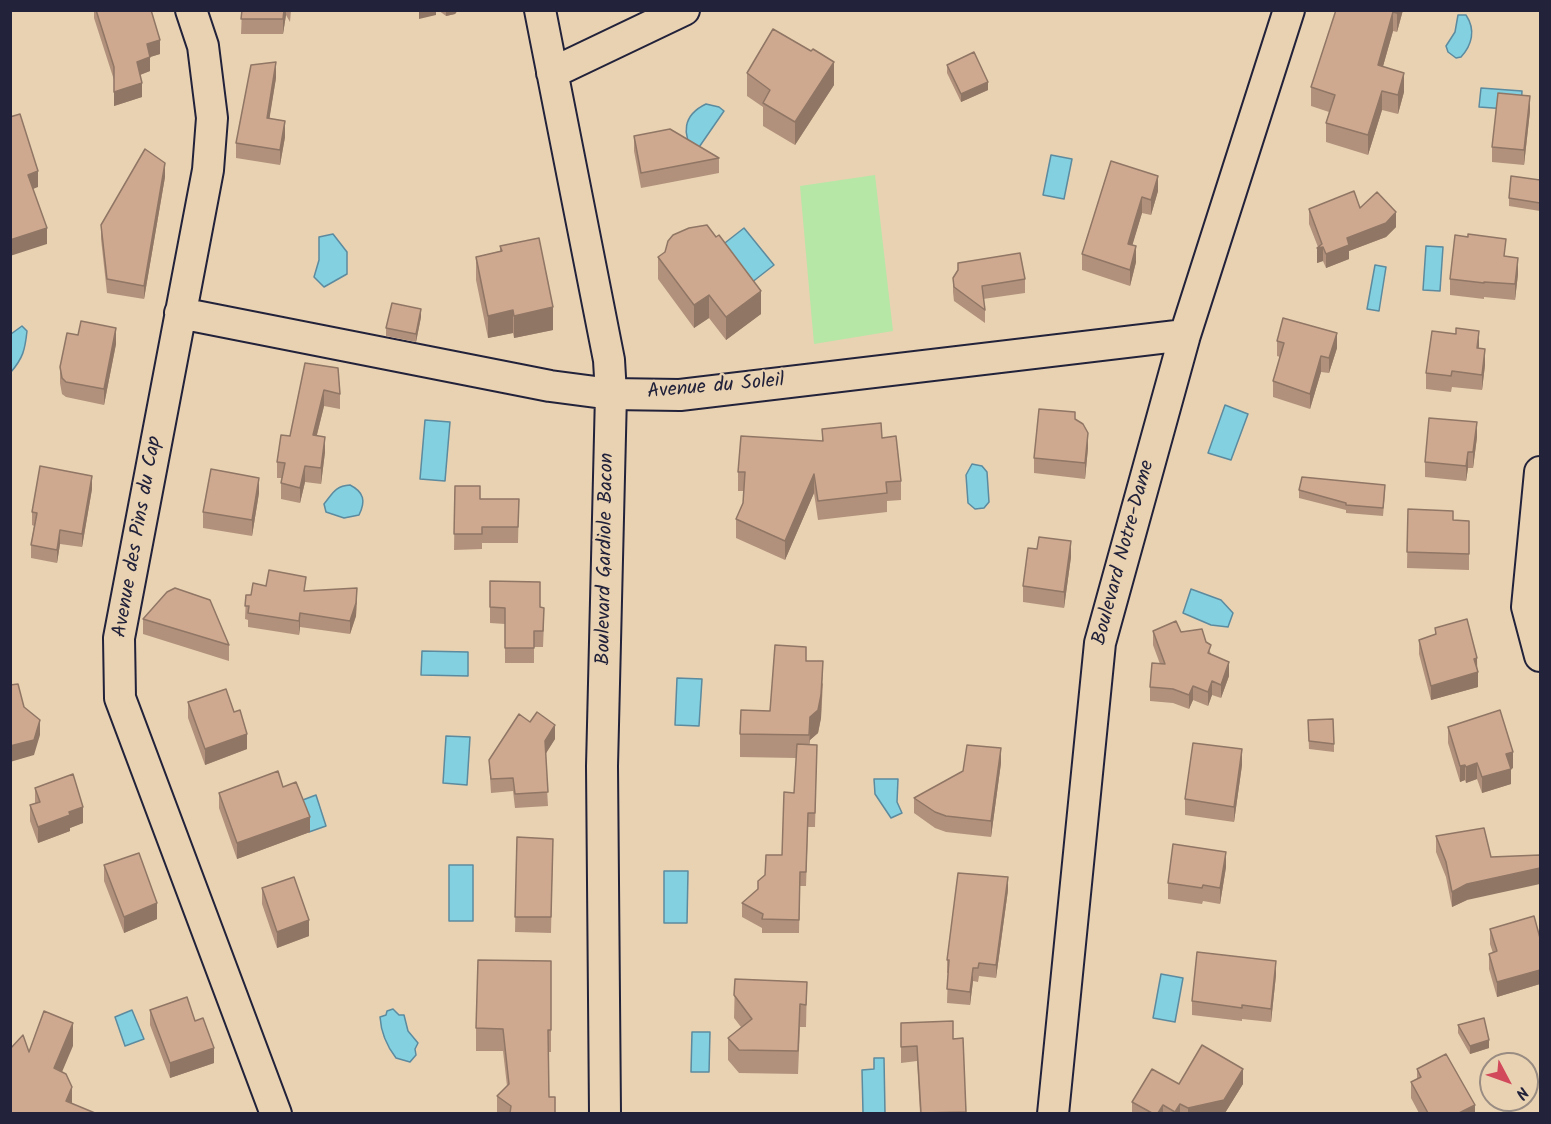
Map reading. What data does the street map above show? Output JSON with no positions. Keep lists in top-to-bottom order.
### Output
{
  "streets": {
    "street": [
      "Avenue du Soleil",
      "Avenue des Pins du Cap",
      "Boulevard Notre-Dame",
      "Boulevard Gardiole Bacon"
    ]
  },
  "crossings": [
    ["Avenue du Soleil", "Avenue des Pins du Cap"],
    ["Avenue du Soleil", "Boulevard Notre-Dame"],
    ["Avenue du Soleil", "Boulevard Gardiole Bacon"]
  ],
  "north": "bottom right"
}
